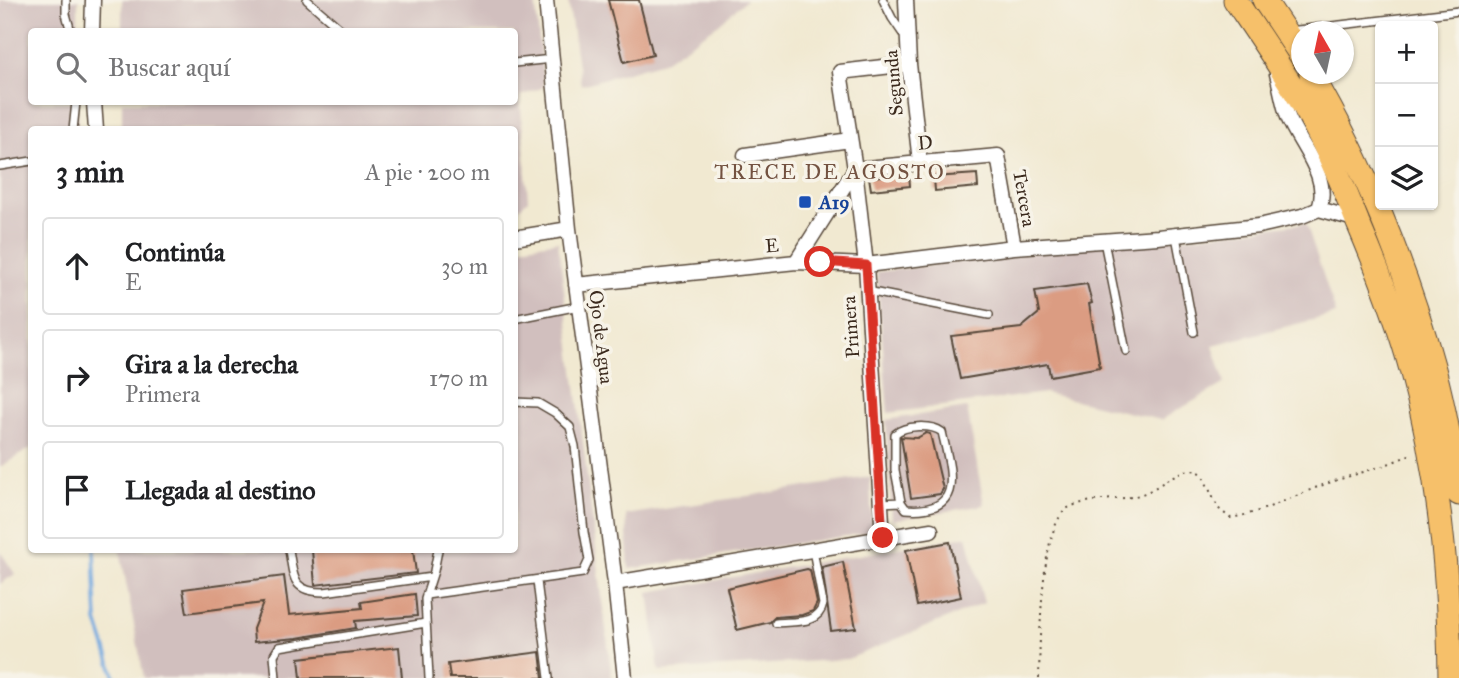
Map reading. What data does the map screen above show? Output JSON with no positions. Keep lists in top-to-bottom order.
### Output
{
  "streets": {
    "street": [
      "Segunda",
      "D",
      "Tercera",
      "E",
      "Primera",
      "Ojo de Agua"
    ]
  },
  "crossings": [
    ["Segunda", "D"],
    ["Segunda", "Primera"],
    ["D", "Tercera"],
    ["D", "Primera"],
    ["Tercera", "E"],
    ["E", "Primera"],
    ["E", "Ojo de Agua"]
  ],
  "districts": ["TRECE DE AGOSTO"],
  "places": {
    "transit": ["A19"]
  },
  "north": "top",
  "page": {
    "map_buttons": ["+", "−"],
    "search": "Buscar aquí",
    "heading": ["3 min", "A pie · 200 m"],
    "list": [
      ["Continúa", "E", "30 m"],
      ["Gira a la derecha", "Primera", "170 m"],
      "Llegada al destino"
    ]
  }
}
